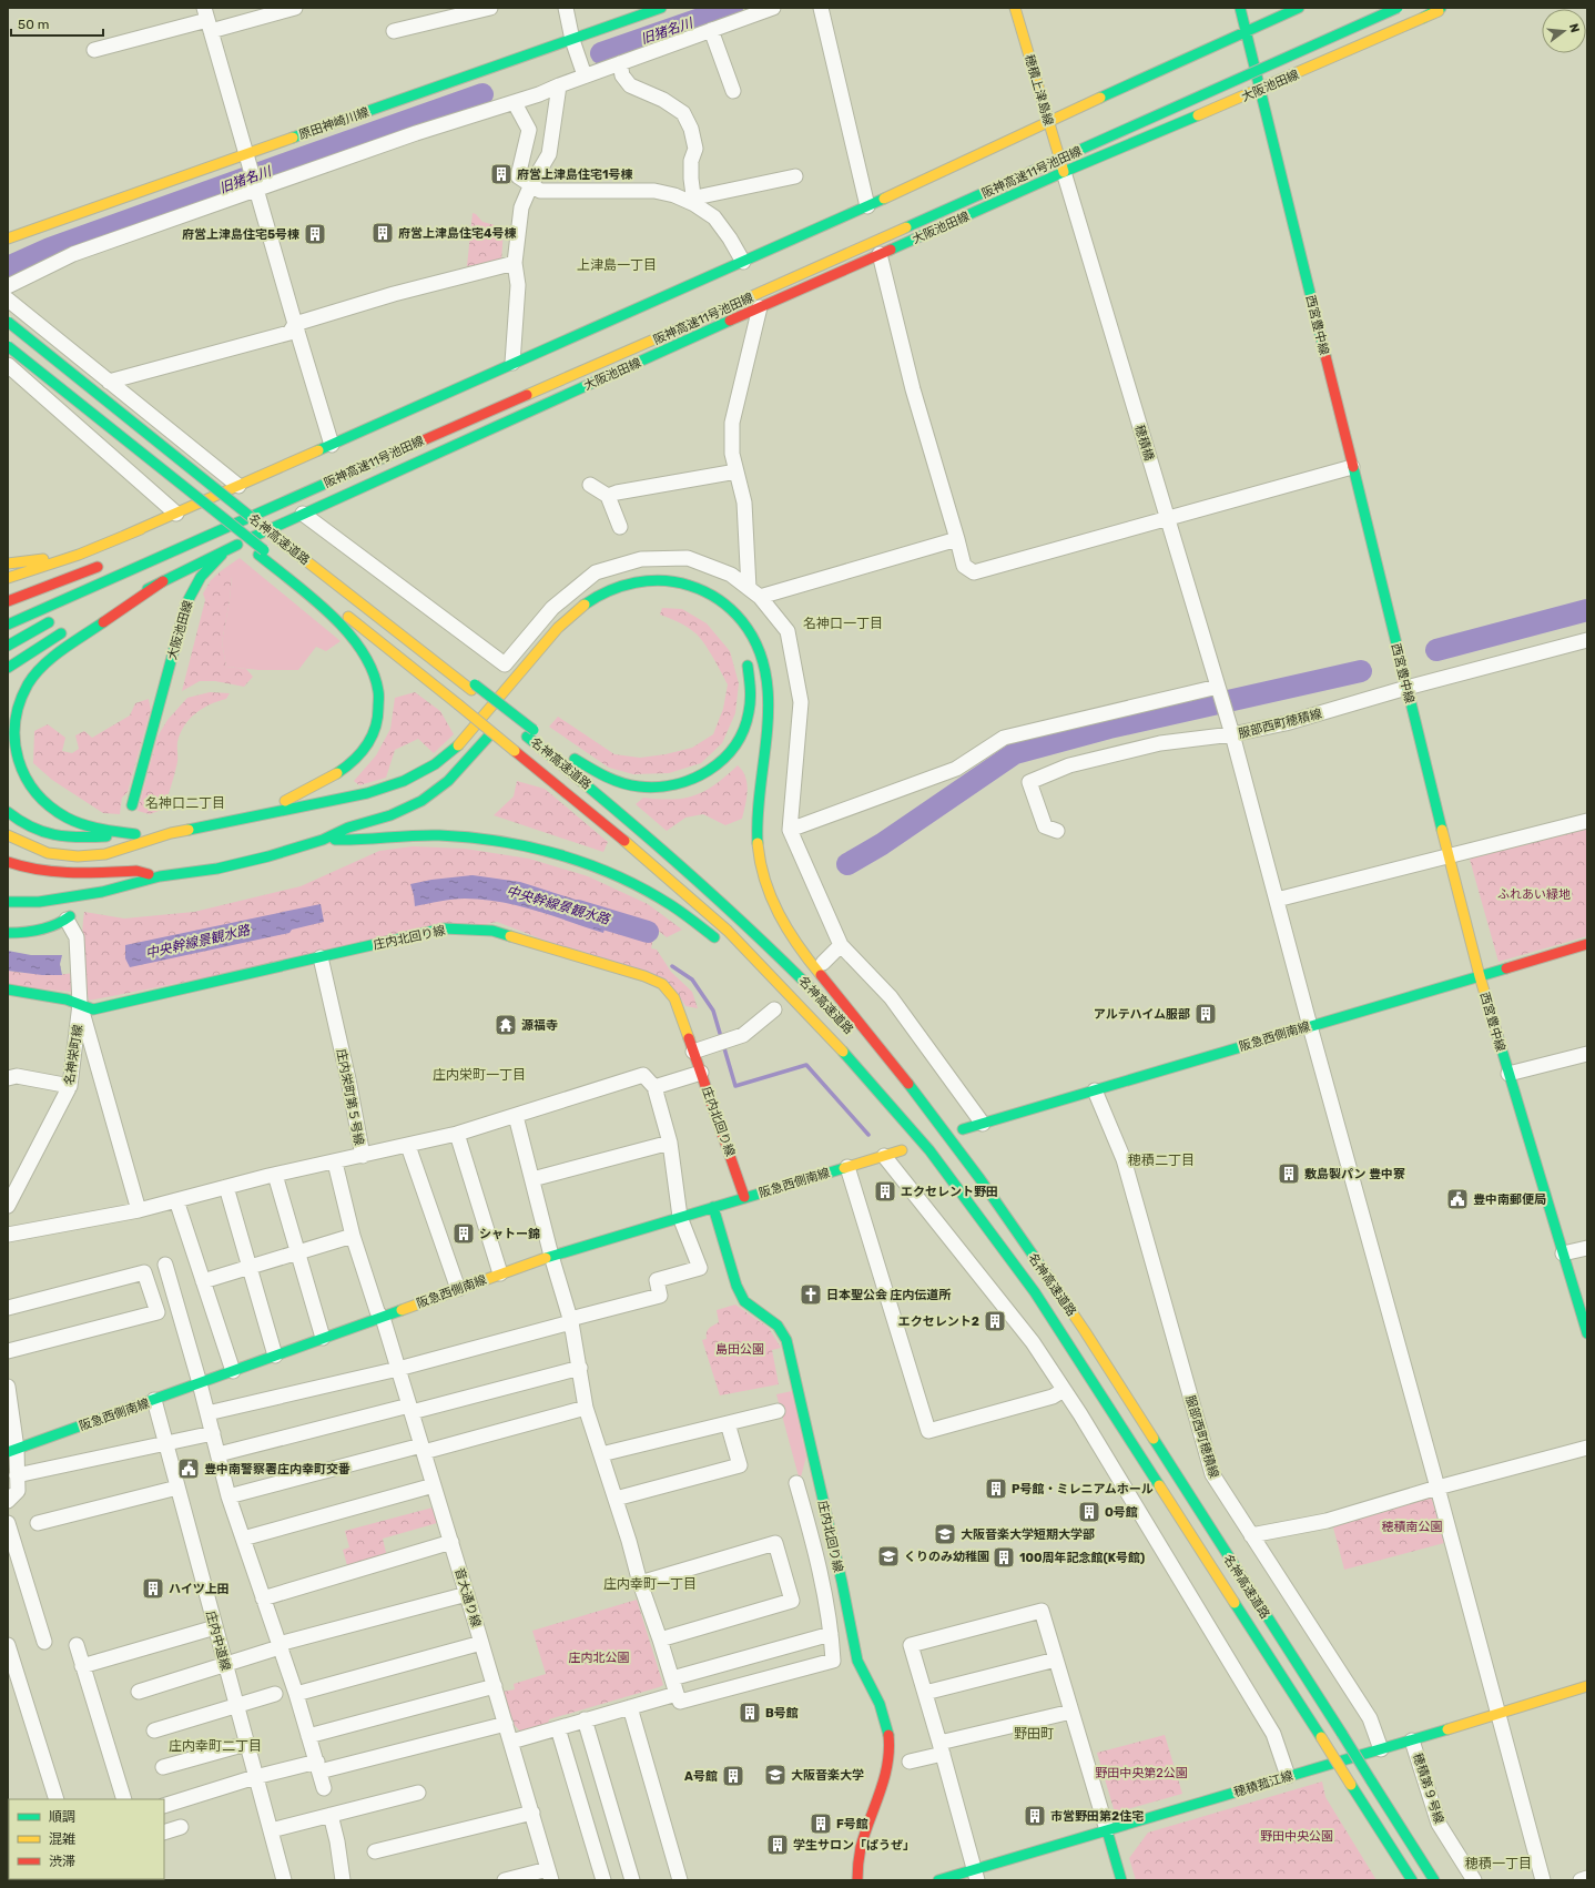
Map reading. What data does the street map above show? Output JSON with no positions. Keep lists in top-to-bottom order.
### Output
{
  "streets": {
    "main road": [
      "大阪池田線",
      "穂積上津島線",
      "原田神崎川線",
      "阪神高速11号池田線",
      "西宮豊中線",
      "名神高速道路",
      "庄内北回り線",
      "阪急西側南線",
      "穂積菰江線"
    ],
    "street": [
      "穂積橋",
      "服部西町穂積線",
      "名神栄町線",
      "庄内栄町第５号線",
      "音大通り線",
      "庄内中道線",
      "穂積第９号線"
    ]
  },
  "crossings": [
    ["大阪池田線", "穂積上津島線"],
    ["大阪池田線", "西宮豊中線"],
    ["大阪池田線", "穂積橋"],
    ["穂積上津島線", "穂積橋"],
    ["西宮豊中線", "服部西町穂積線"],
    ["西宮豊中線", "阪急西側南線"],
    ["穂積橋", "服部西町穂積線"],
    ["穂積橋", "阪急西側南線"],
    ["穂積橋", "穂積菰江線"],
    ["服部西町穂積線", "阪急西側南線"],
    ["服部西町穂積線", "穂積菰江線"],
    ["庄内北回り線", "阪急西側南線"],
    ["庄内北回り線", "名神栄町線"],
    ["庄内北回り線", "庄内栄町第５号線"],
    ["阪急西側南線", "音大通り線"],
    ["阪急西側南線", "庄内中道線"],
    ["穂積菰江線", "穂積第９号線"]
  ],
  "districts": [
    "上津島一丁目",
    "名神口一丁目",
    "名神口二丁目",
    "庄内栄町一丁目",
    "穂積二丁目",
    "庄内幸町一丁目",
    "野田町",
    "庄内幸町二丁目",
    "穂積一丁目"
  ],
  "water": ["旧猪名川", "中央幹線景観水路"],
  "parks": [
    "ふれあい緑地",
    "島田公園",
    "穂積南公園",
    "庄内北公園",
    "野田中央第2公園",
    "野田中央公園"
  ],
  "places": {
    "building": [
      "府営上津島住宅1号棟",
      "府営上津島住宅4号棟",
      "府営上津島住宅5号棟",
      "アルテハイム服部",
      "敷島製パン 豊中寮",
      "エクセレント野田",
      "シャトー錦",
      "エクセレント2",
      "P号館・ミレニアムホール",
      "O号館",
      "100周年記念館(K号館)",
      "ハイツ上田",
      "B号館",
      "A号館",
      "市営野田第2住宅",
      "F号館",
      "学生サロン「ぱうぜ」"
    ],
    "temple": ["源福寺"],
    "public building": ["豊中南郵便局", "豊中南警察署庄内幸町交番"],
    "church": ["日本聖公会 庄内伝道所"],
    "school or university": ["大阪音楽大学短期大学部", "くりのみ幼稚園", "大阪音楽大学"]
  },
  "legend": ["順調", "混雑", "渋滞"],
  "scale_bar": "50 m",
  "north": "right"
}
